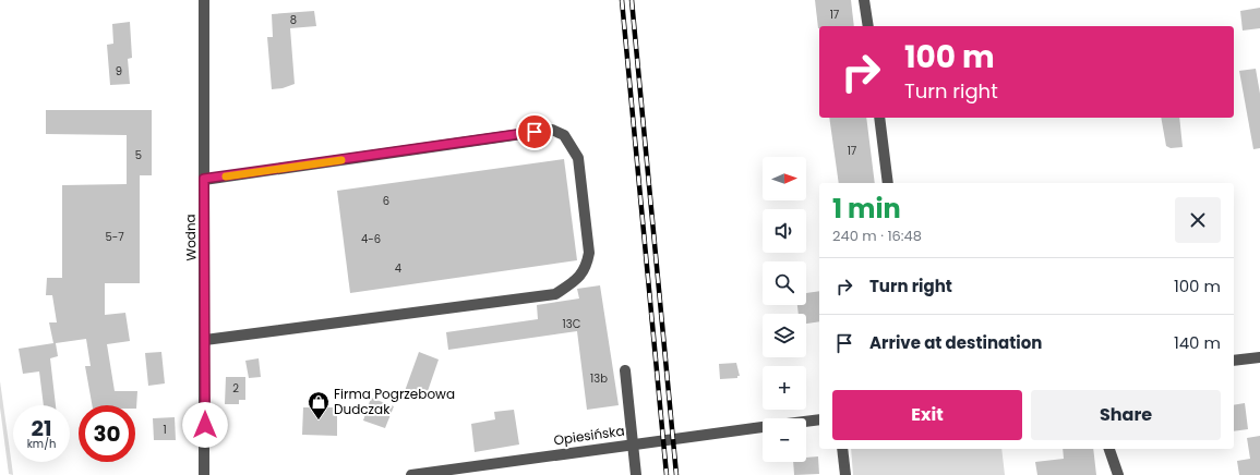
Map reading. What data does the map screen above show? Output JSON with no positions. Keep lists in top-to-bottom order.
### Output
{
  "streets": {
    "street": ["Wodna", "Opiesińska"]
  },
  "places": {
    "shop": ["Firma Pogrzebowa Dudczak"]
  },
  "house_numbers": [
    "17",
    "8",
    "9",
    "17",
    "5",
    "6",
    "5-7",
    "4-6",
    "4",
    "13C",
    "13b",
    "2",
    "1"
  ],
  "north": "right",
  "page": {
    "turn": ["100 m", "Turn right"],
    "map_buttons": ["+", "−"],
    "heading": ["1 min", "240 m · 16:48"],
    "list": [
      {
        "name": "Turn right",
        "value": "100 m"
      },
      {
        "name": "Arrive at destination",
        "value": "140 m"
      }
    ],
    "buttons": ["Exit", "Share"],
    "speed": "21 km/h",
    "limit": "30"
  }
}
